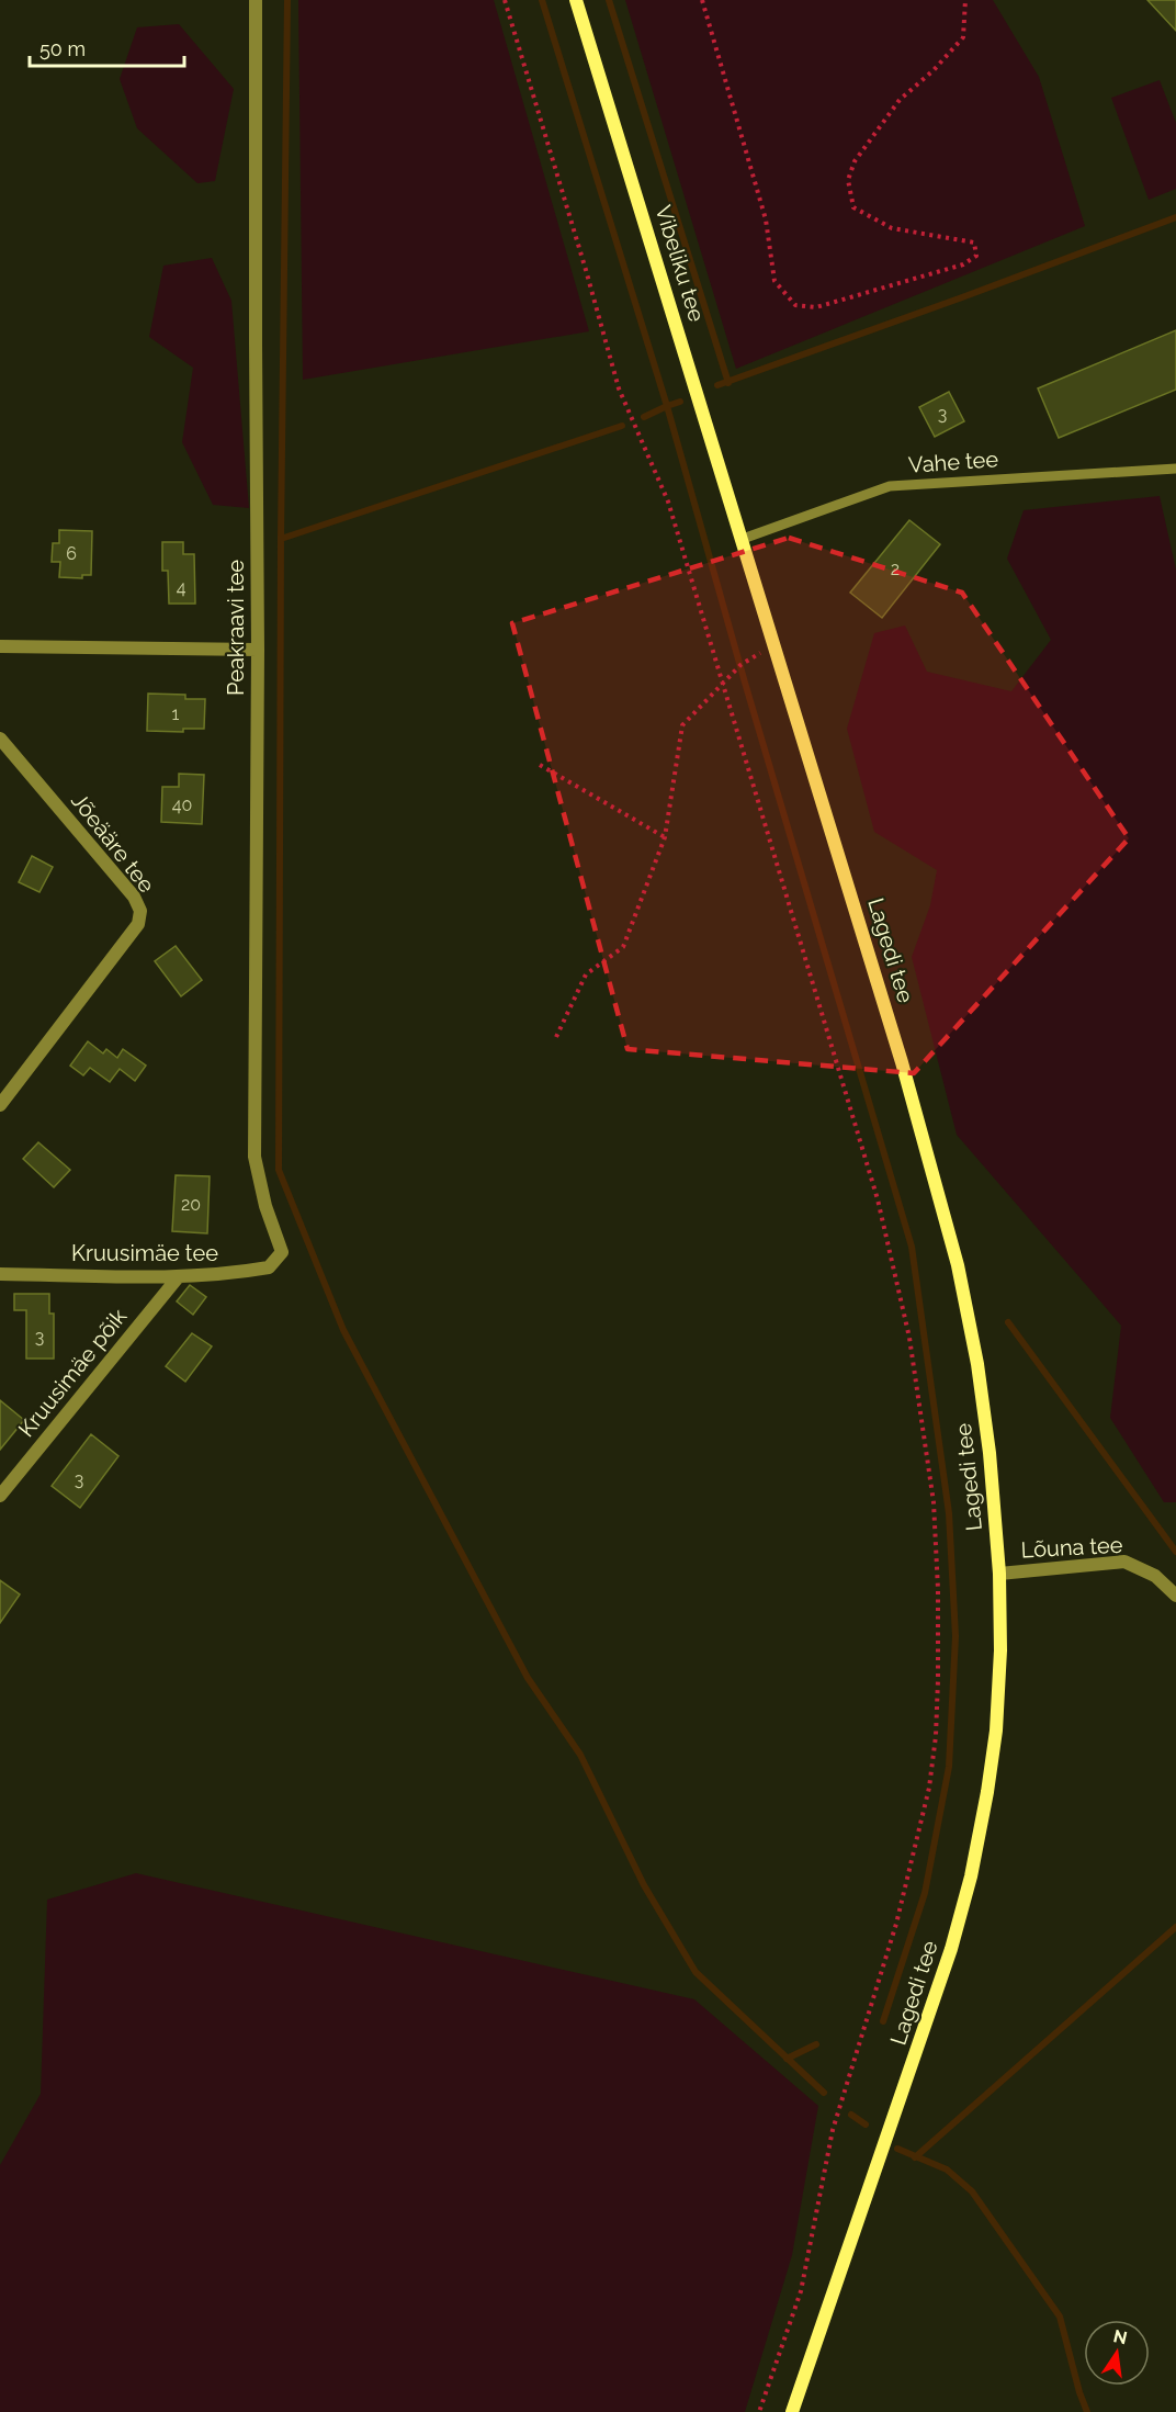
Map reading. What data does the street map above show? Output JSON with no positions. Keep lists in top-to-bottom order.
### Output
{
  "streets": {
    "street": [
      "Vibeliku tee",
      "Peakraavi tee",
      "Jõeääre tee",
      "Lagedi tee",
      "Kruusimäe tee",
      "Kruusimäe põik",
      "Lõuna tee"
    ],
    "lane": ["Vahe tee"]
  },
  "crossings": [
    ["Vibeliku tee", "Vahe tee"],
    ["Vibeliku tee", "Lagedi tee"],
    ["Vahe tee", "Lagedi tee"],
    ["Peakraavi tee", "Kruusimäe tee"],
    ["Lagedi tee", "Lõuna tee"],
    ["Kruusimäe tee", "Kruusimäe põik"]
  ],
  "house_numbers": [
    "3",
    "6",
    "2",
    "4",
    "1",
    "40",
    "20",
    "3",
    "3"
  ],
  "scale_bar": "50 m",
  "north": "top"
}
